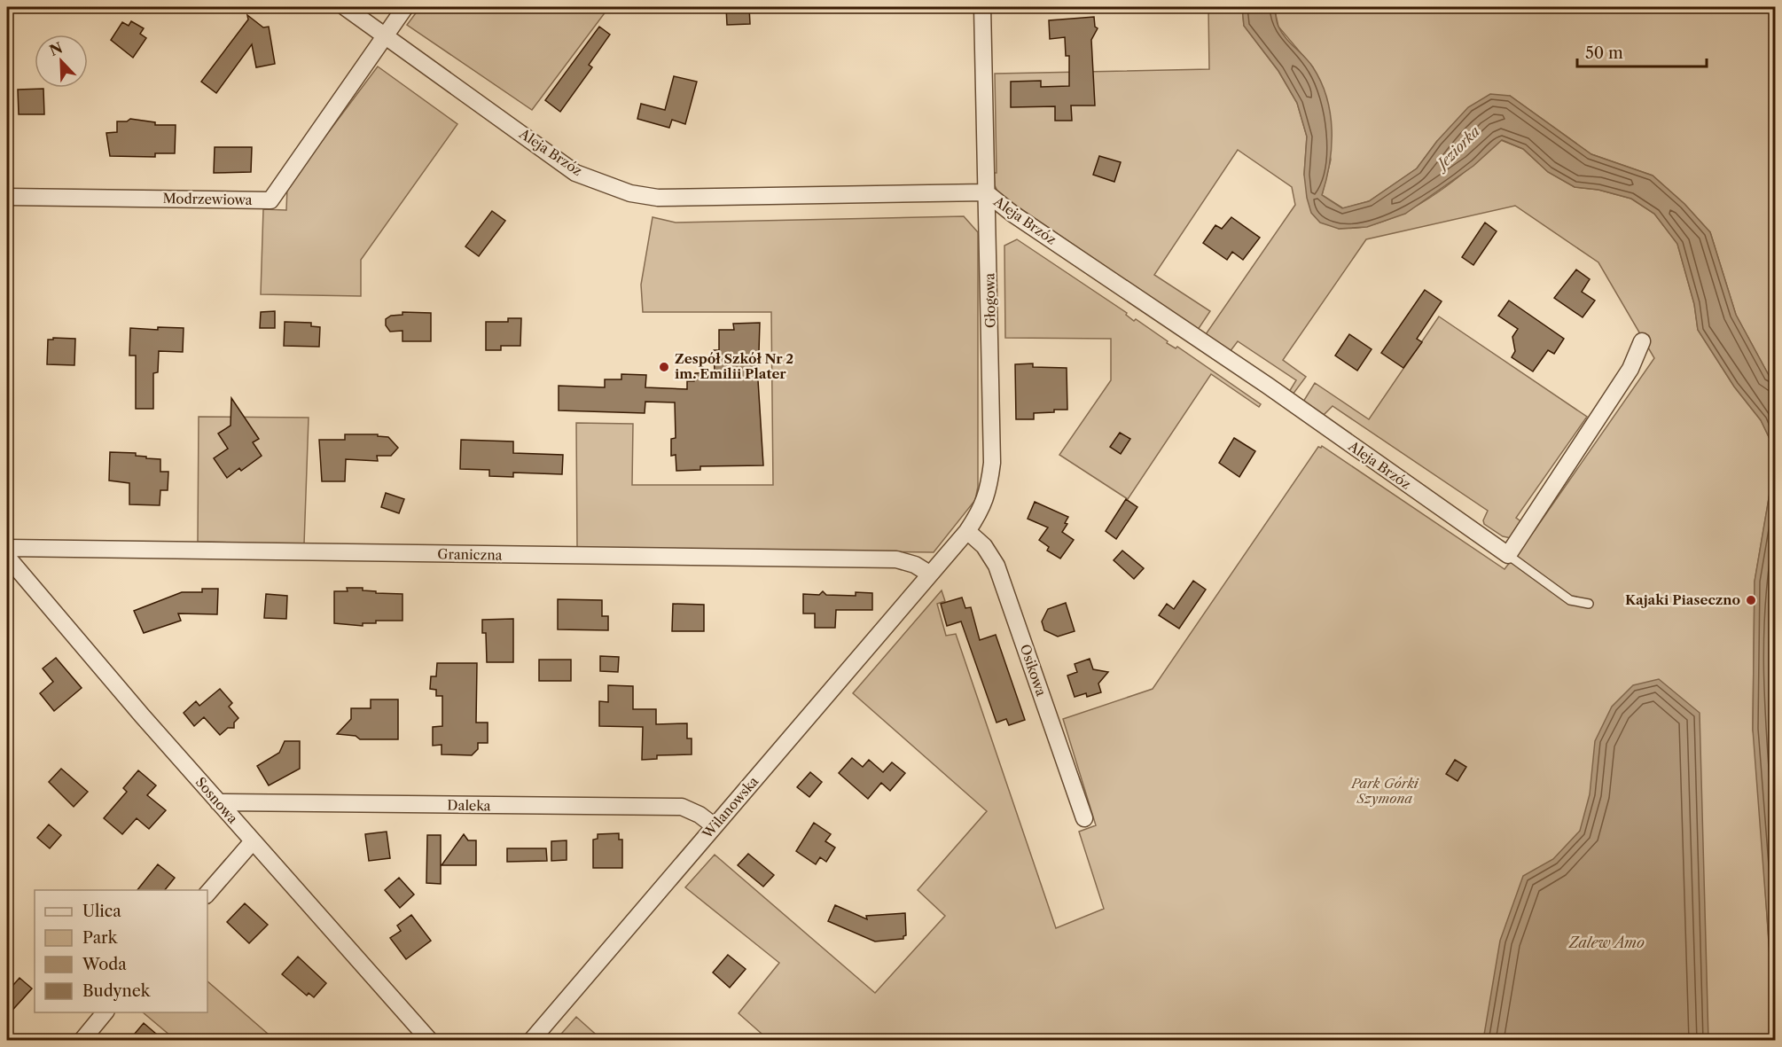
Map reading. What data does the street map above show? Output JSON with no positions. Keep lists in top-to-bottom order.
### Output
{
  "streets": {
    "street": [
      "Aleja Brzóz",
      "Modrzewiowa",
      "Głogowa",
      "Graniczna",
      "Osikowa",
      "Sosnowa",
      "Daleka",
      "Wilanowska"
    ]
  },
  "crossings": [
    ["Aleja Brzóz", "Modrzewiowa"],
    ["Aleja Brzóz", "Głogowa"],
    ["Głogowa", "Graniczna"],
    ["Głogowa", "Osikowa"],
    ["Głogowa", "Wilanowska"],
    ["Graniczna", "Wilanowska"],
    ["Sosnowa", "Daleka"],
    ["Daleka", "Wilanowska"]
  ],
  "water": ["Jeziorka", "Zalew Amo"],
  "parks": ["Park Górki Szymona"],
  "places": ["Zespół Szkół Nr 2 im. Emilii Plater", "Kajaki Piaseczno"],
  "legend": [
    "Ulica",
    "Park",
    "Woda",
    "Budynek"
  ],
  "scale_bar": "50 m",
  "north": "top left"
}
